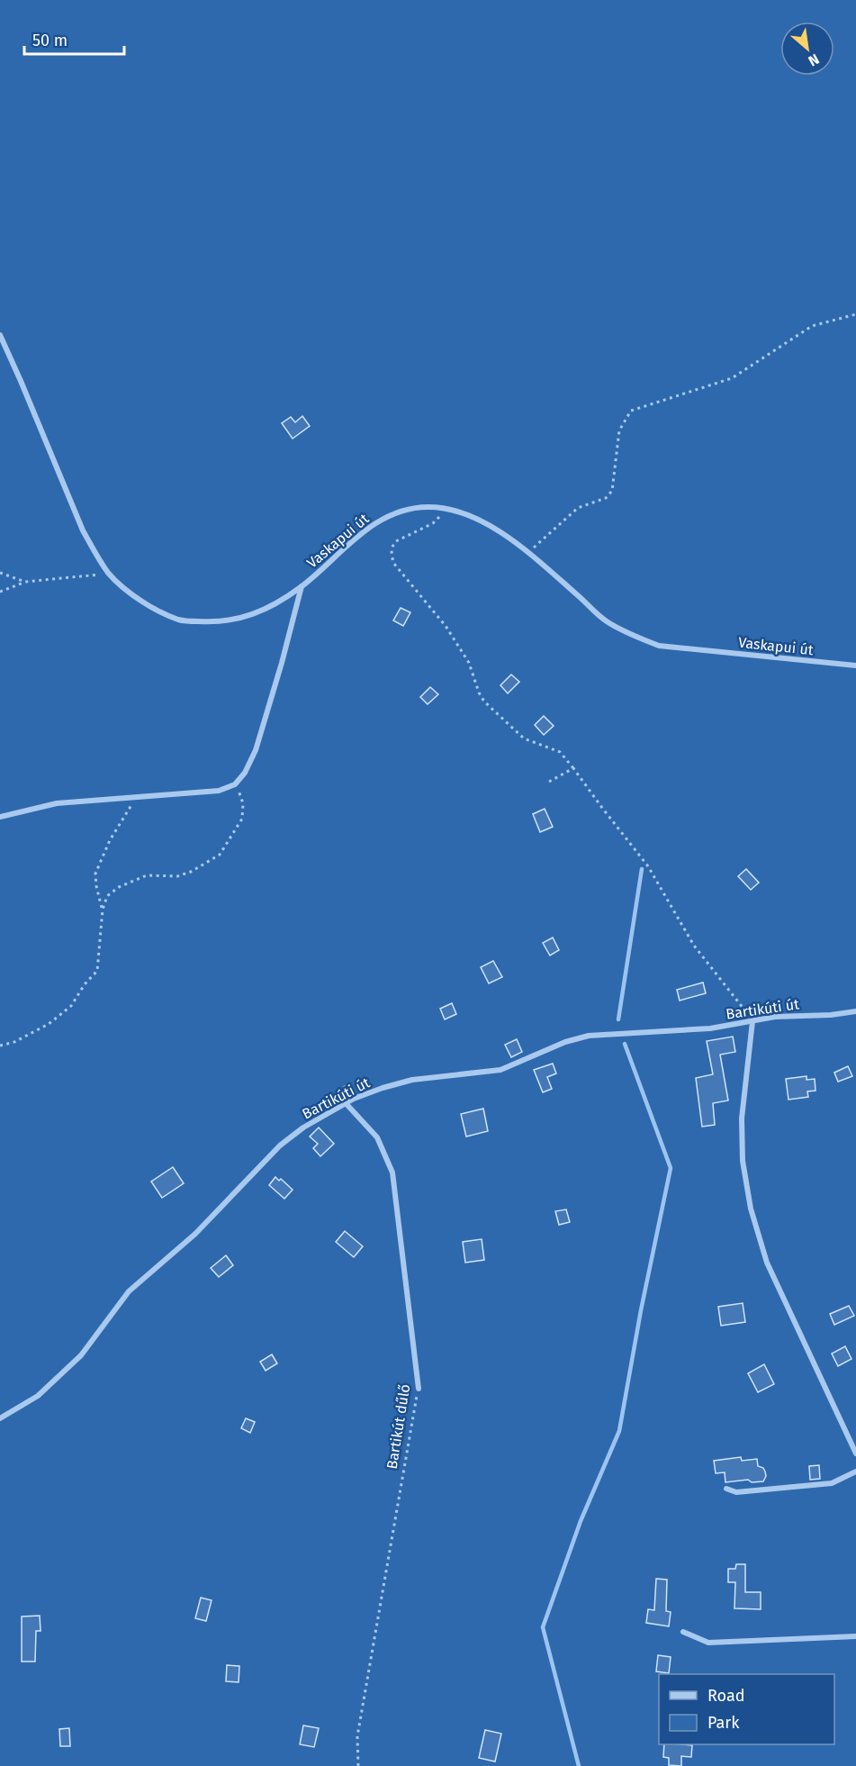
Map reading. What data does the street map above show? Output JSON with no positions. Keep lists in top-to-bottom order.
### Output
{
  "streets": {
    "street": ["Vaskapui út", "Bartikúti út", "Bartikút dűlő"]
  },
  "crossings": [
    ["Bartikúti út", "Bartikút dűlő"]
  ],
  "legend": ["Road", "Park"],
  "scale_bar": "50 m",
  "north": "bottom right"
}
